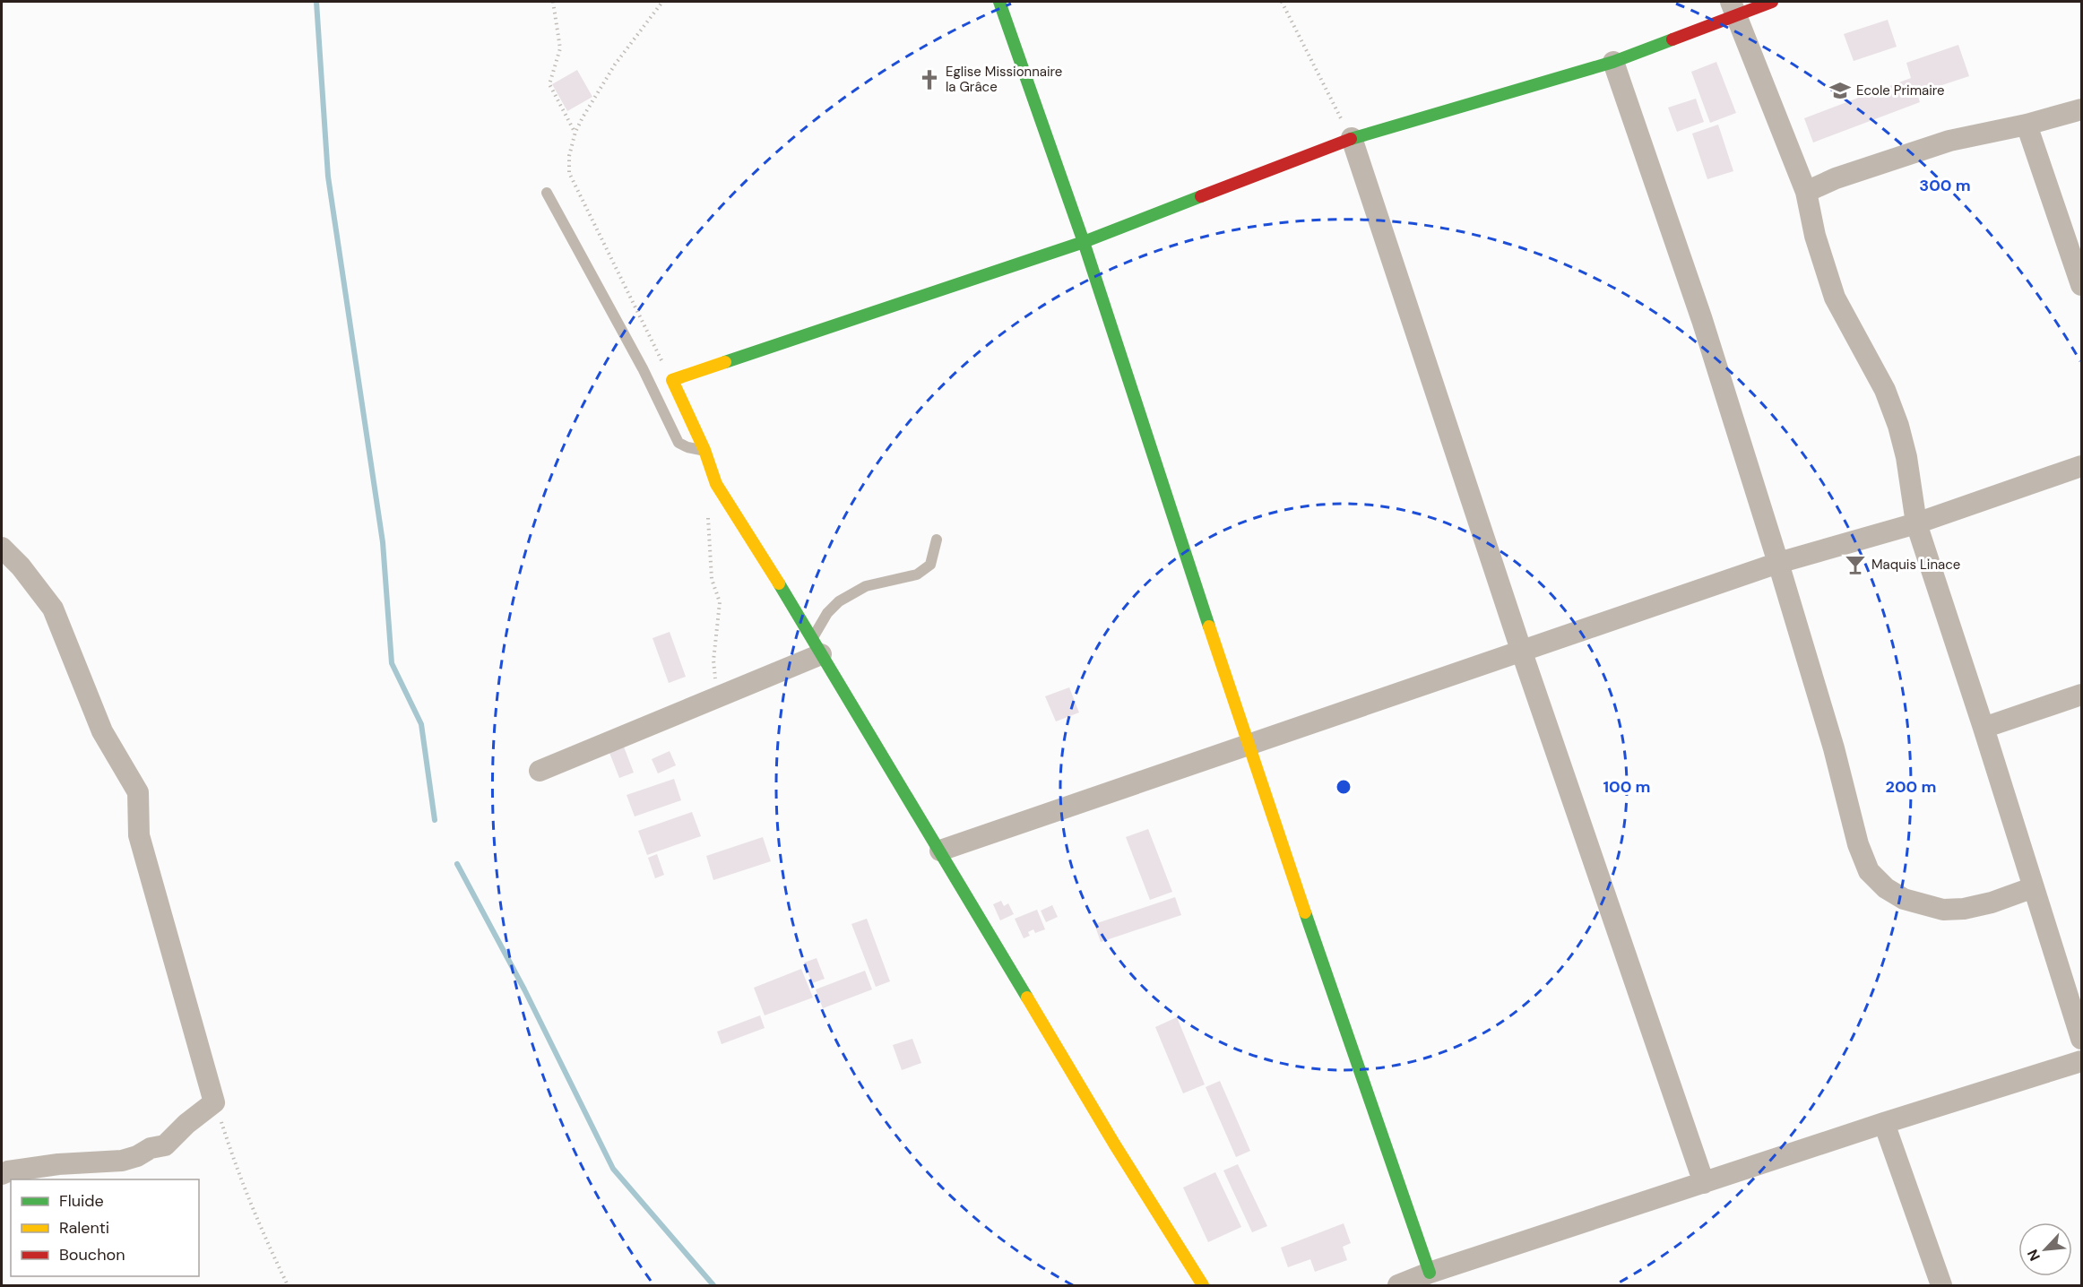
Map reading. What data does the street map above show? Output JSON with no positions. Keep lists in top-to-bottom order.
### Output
{
  "places": {
    "church": ["Eglise Missionnaire la Grâce"],
    "school or university": ["Ecole Primaire"],
    "bar": ["Maquis Linace"]
  },
  "legend": ["Fluide", "Ralenti", "Bouchon"],
  "north": "bottom left",
  "rings": ["300 m", "100 m", "200 m"]
}
